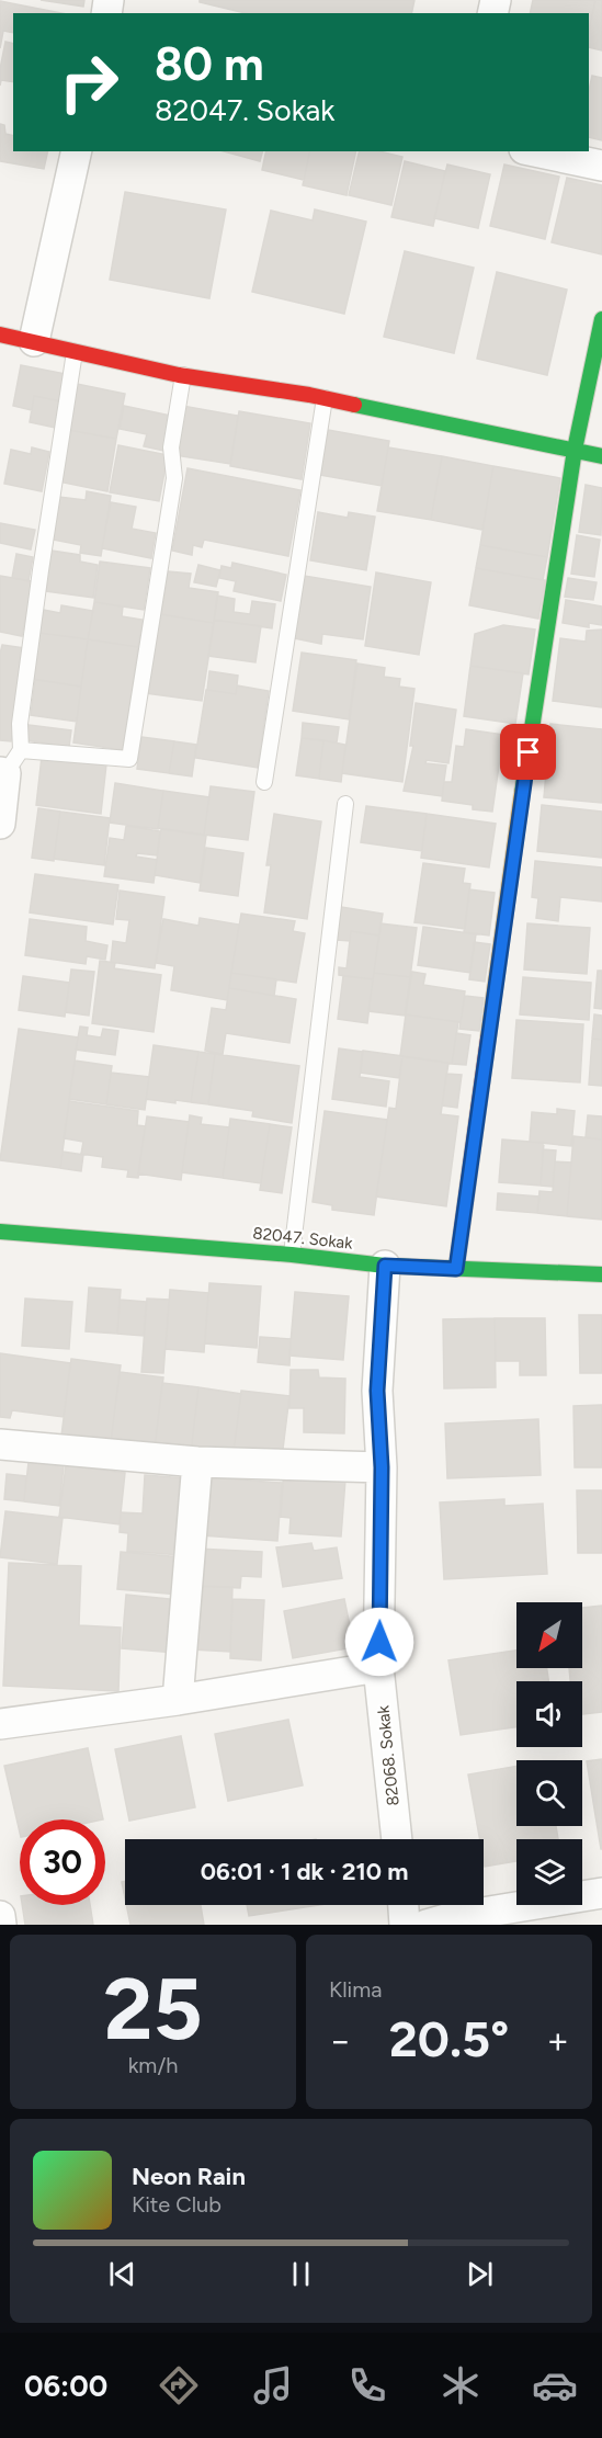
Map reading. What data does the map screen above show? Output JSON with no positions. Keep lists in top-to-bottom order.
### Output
{
  "streets": {
    "street": ["82047. Sokak", "82068. Sokak"]
  },
  "crossings": [
    ["82047. Sokak", "82068. Sokak"]
  ],
  "north": "bottom left",
  "page": {
    "turn": ["80 m", "82047. Sokak"],
    "limit": "30",
    "trip": "06:01 · 1 dk · 210 m",
    "tile": [
      ["25", "km/h"],
      "Klima"
    ],
    "heat": ["−", "20.5°", "+"],
    "song": ["Neon Rain", "Kite Club"],
    "tabs": "06:00"
  }
}
